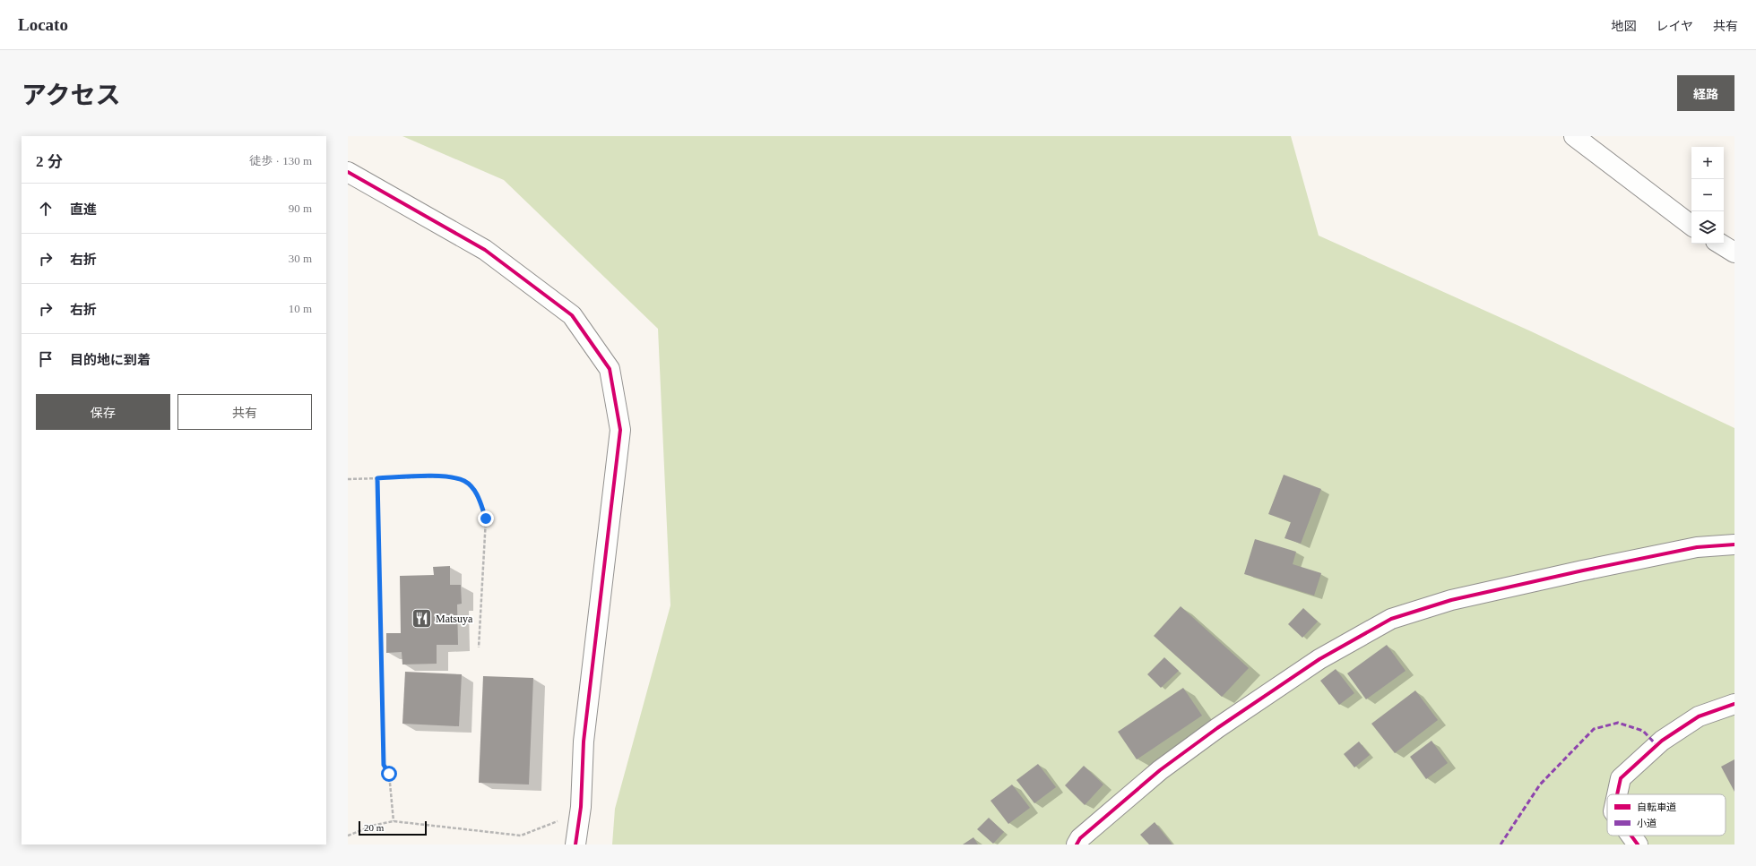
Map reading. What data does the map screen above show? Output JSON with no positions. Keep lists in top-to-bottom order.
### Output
{
  "places": {
    "restaurant": ["Matsuya"]
  },
  "legend": ["自転車道", "小道"],
  "scale_bar": "20 m",
  "page": {
    "header": "Locato",
    "nav": ["地図", "レイヤ", "共有"],
    "title": "アクセス",
    "buttons": [
      "経路",
      ["保存", "共有"]
    ],
    "heading": ["2 分", "徒歩 · 130 m"],
    "map_buttons": ["+", "−"],
    "list": [
      ["直進", "90 m"],
      ["右折", "30 m"],
      ["右折", "10 m"],
      "目的地に到着"
    ],
    "scale": "20 m"
  }
}
